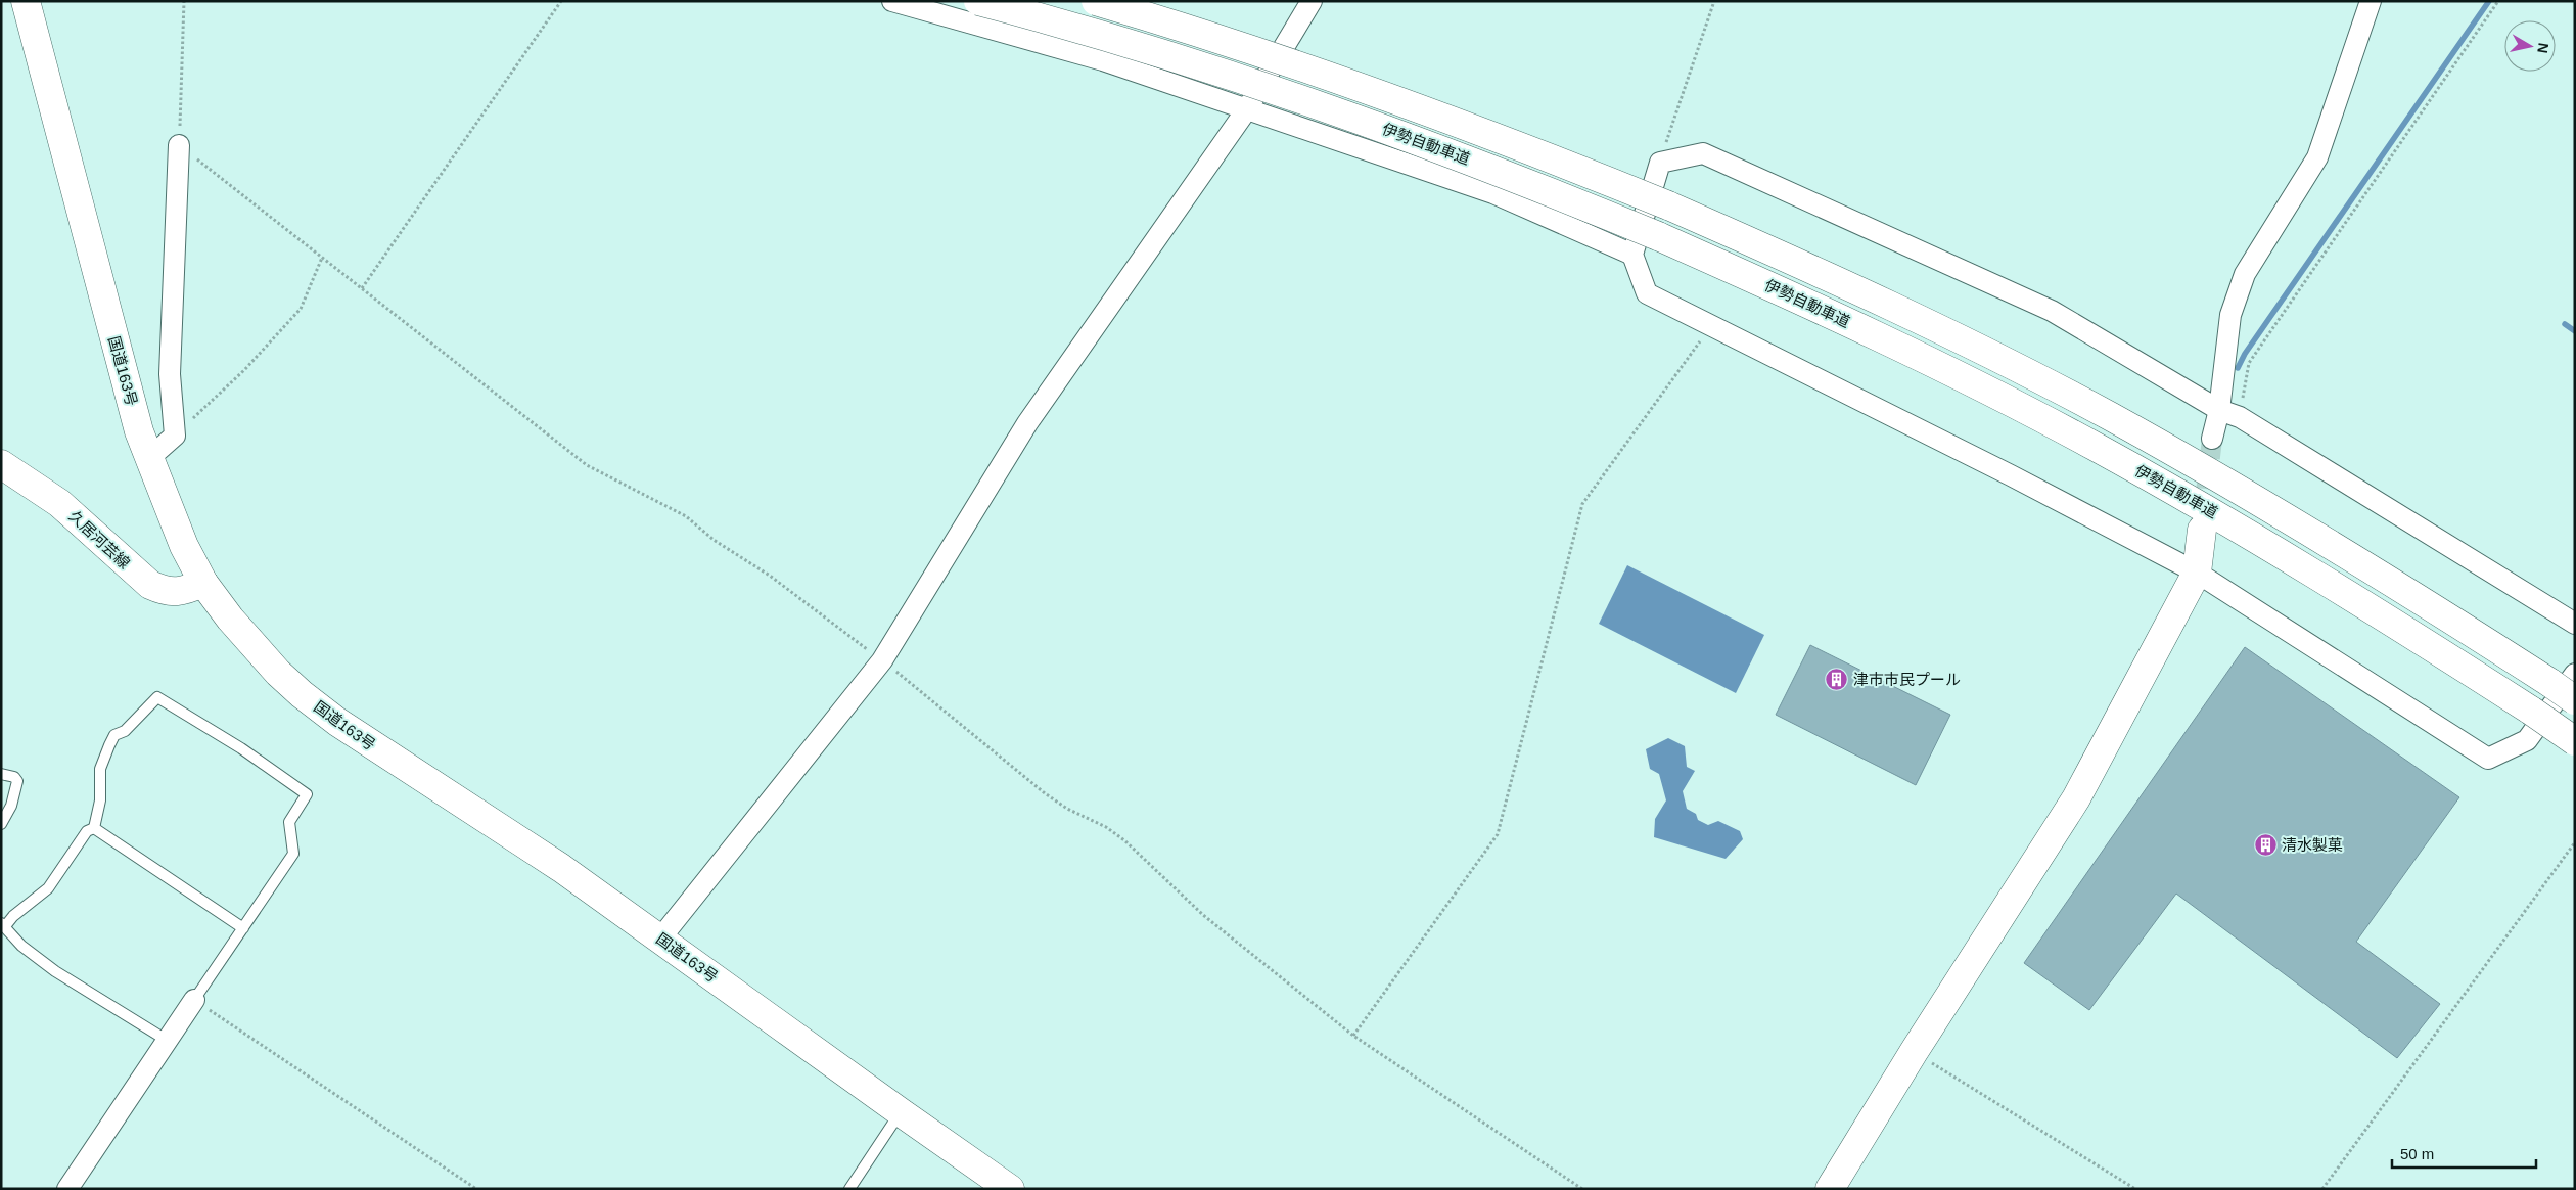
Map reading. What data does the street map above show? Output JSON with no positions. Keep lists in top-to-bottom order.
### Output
{
  "streets": {
    "main road": ["伊勢自動車道", "国道163号", "久居河芸線"]
  },
  "crossings": [
    ["国道163号", "久居河芸線"]
  ],
  "places": {
    "building": ["津市市民プール", "清水製菓"]
  },
  "scale_bar": "50 m",
  "north": "right"
}
